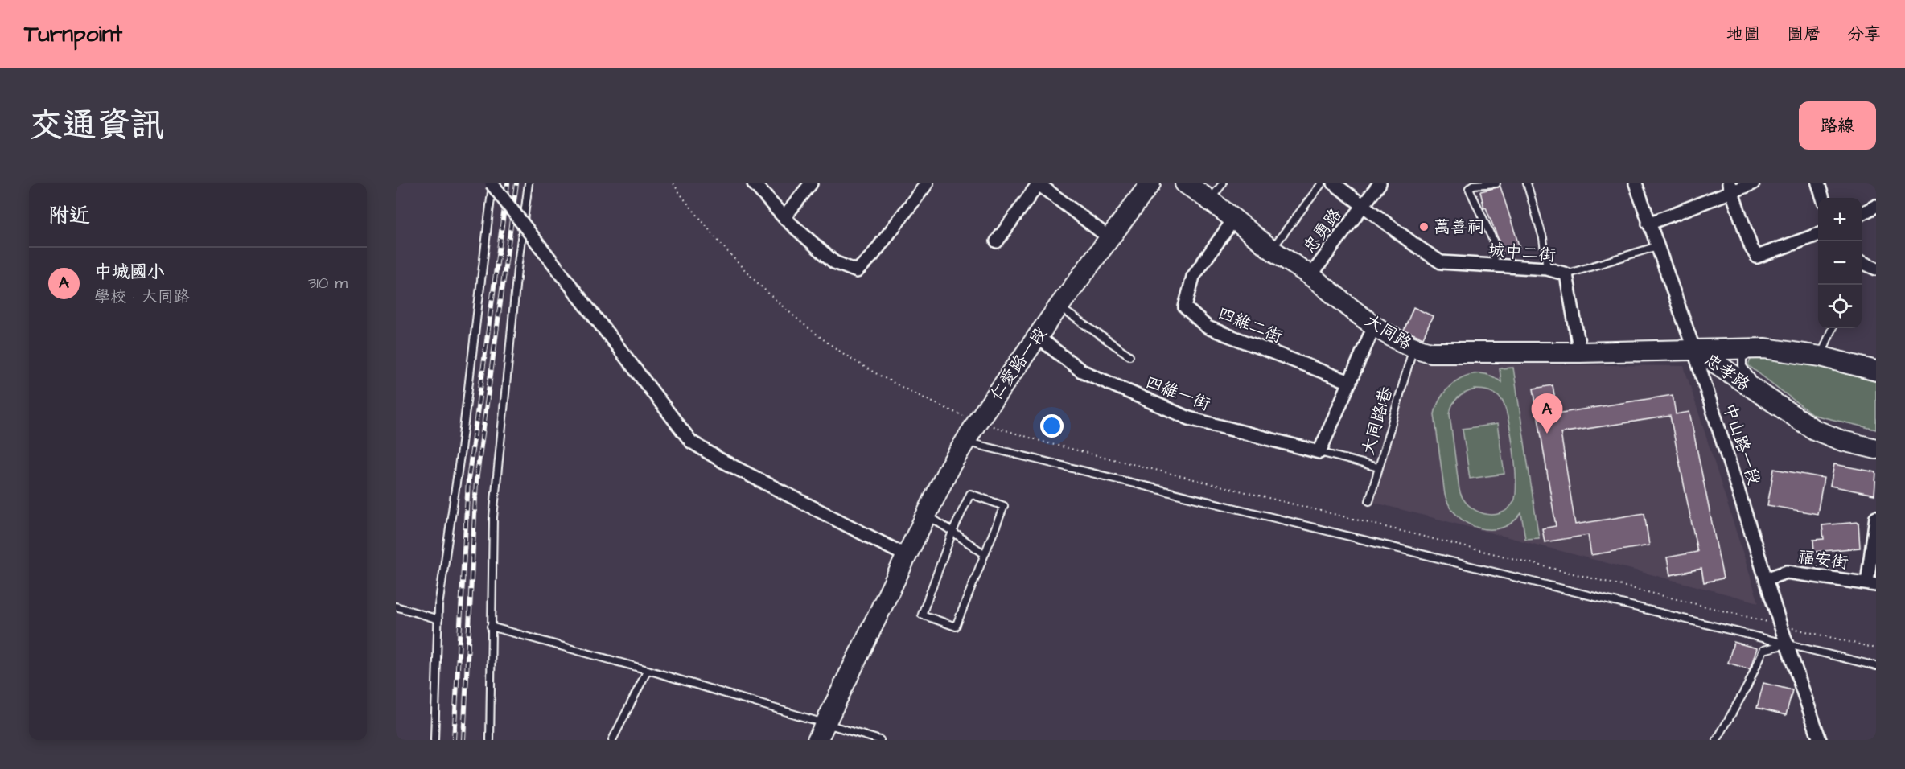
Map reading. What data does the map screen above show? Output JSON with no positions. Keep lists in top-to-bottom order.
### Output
{
  "streets": {
    "main road": ["大同路", "仁愛路一段", "忠孝路"],
    "street": [
      "忠勇路",
      "城中二街",
      "四維二街",
      "四維一街",
      "中山路一段",
      "福安街"
    ],
    "lane": ["大同路1巷"]
  },
  "crossings": [
    ["忠勇路", "城中二街"],
    ["忠勇路", "大同路"],
    ["城中二街", "大同路"],
    ["四維二街", "大同路"],
    ["大同路", "忠孝路"],
    ["大同路", "大同路1巷"],
    ["大同路", "中山路一段"],
    ["仁愛路一段", "四維一街"],
    ["忠孝路", "中山路一段"],
    ["四維一街", "大同路1巷"],
    ["中山路一段", "福安街"]
  ],
  "places": ["萬善祠"],
  "page": {
    "header": "Turnpoint",
    "nav": ["地圖", "圖層", "分享"],
    "title": "交通資訊",
    "buttons": "路線",
    "heading": "附近",
    "map_buttons": ["+", "−"],
    "list": [
      {
        "mark": "A",
        "name": "中城國小",
        "note": "學校 · 大同路",
        "value": "310 m"
      }
    ],
    "pins": "A"
  }
}
